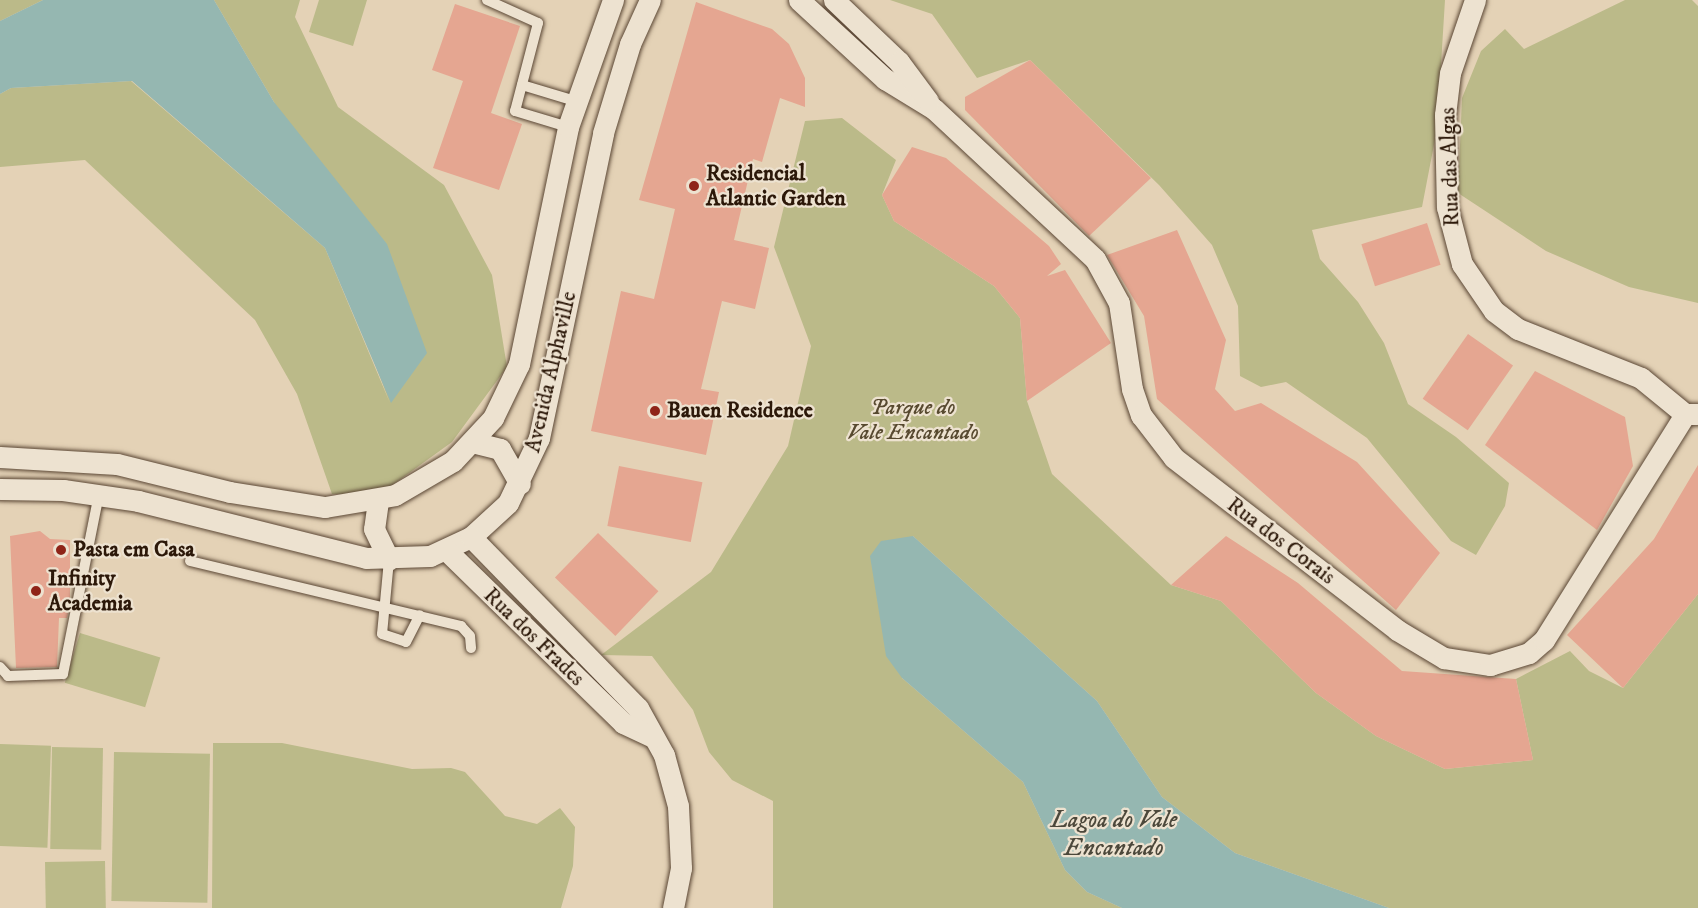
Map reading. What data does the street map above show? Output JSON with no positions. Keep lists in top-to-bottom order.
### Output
{
  "streets": {
    "street": [
      "Rua das Algas",
      "Avenida Alphaville",
      "Rua dos Corais",
      "Rua dos Frades"
    ]
  },
  "crossings": [
    ["Rua das Algas", "Rua dos Corais"],
    ["Avenida Alphaville", "Rua dos Frades"]
  ],
  "water": ["Lagoa do Vale Encantado"],
  "parks": ["Parque do Vale Encantado"],
  "places": [
    "Residencial Atlantic Garden",
    "Bauen Residence",
    "Pasta em Casa",
    "Infinity Academia"
  ]
}
